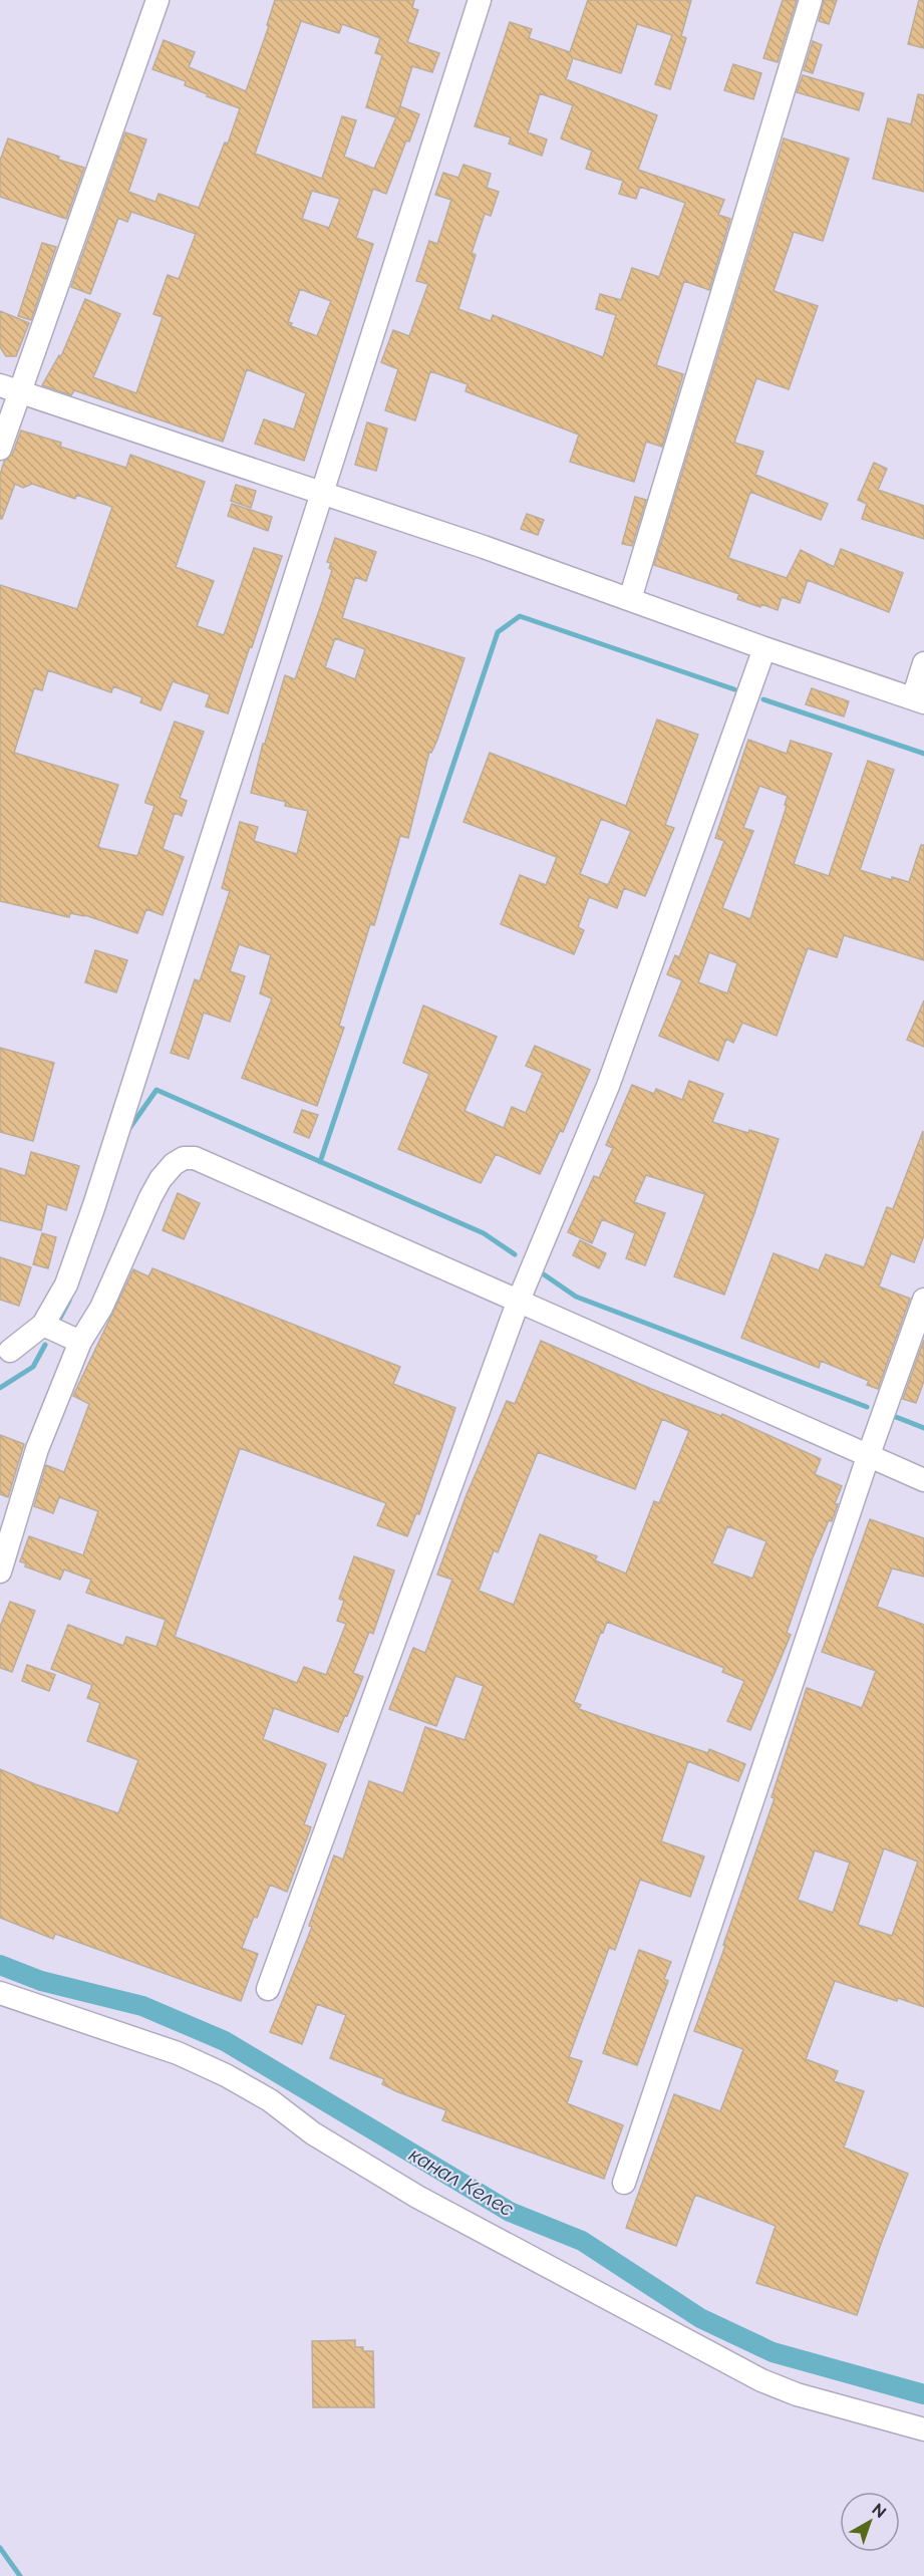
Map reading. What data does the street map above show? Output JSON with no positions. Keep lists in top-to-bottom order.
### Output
{
  "water": ["канал Келес"],
  "north": "top right"
}
